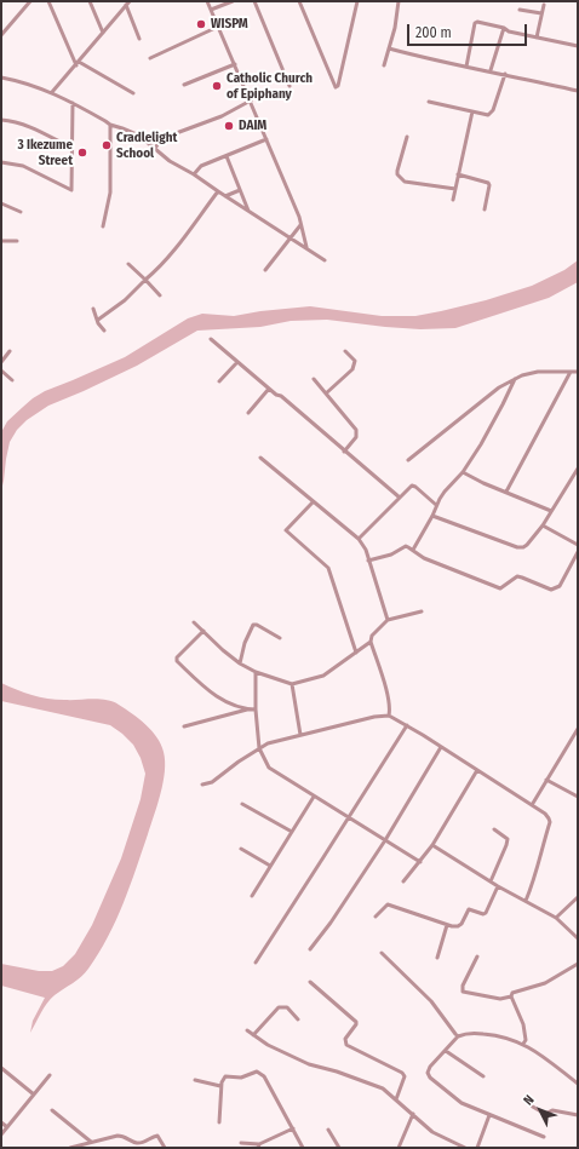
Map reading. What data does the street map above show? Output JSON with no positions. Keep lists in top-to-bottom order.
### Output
{
  "places": [
    "WISPM",
    "Catholic Church of Epiphany",
    "DAIM",
    "Cradlelight School",
    "3 Ikezume Street"
  ],
  "scale_bar": "200 m",
  "north": "top left"
}
